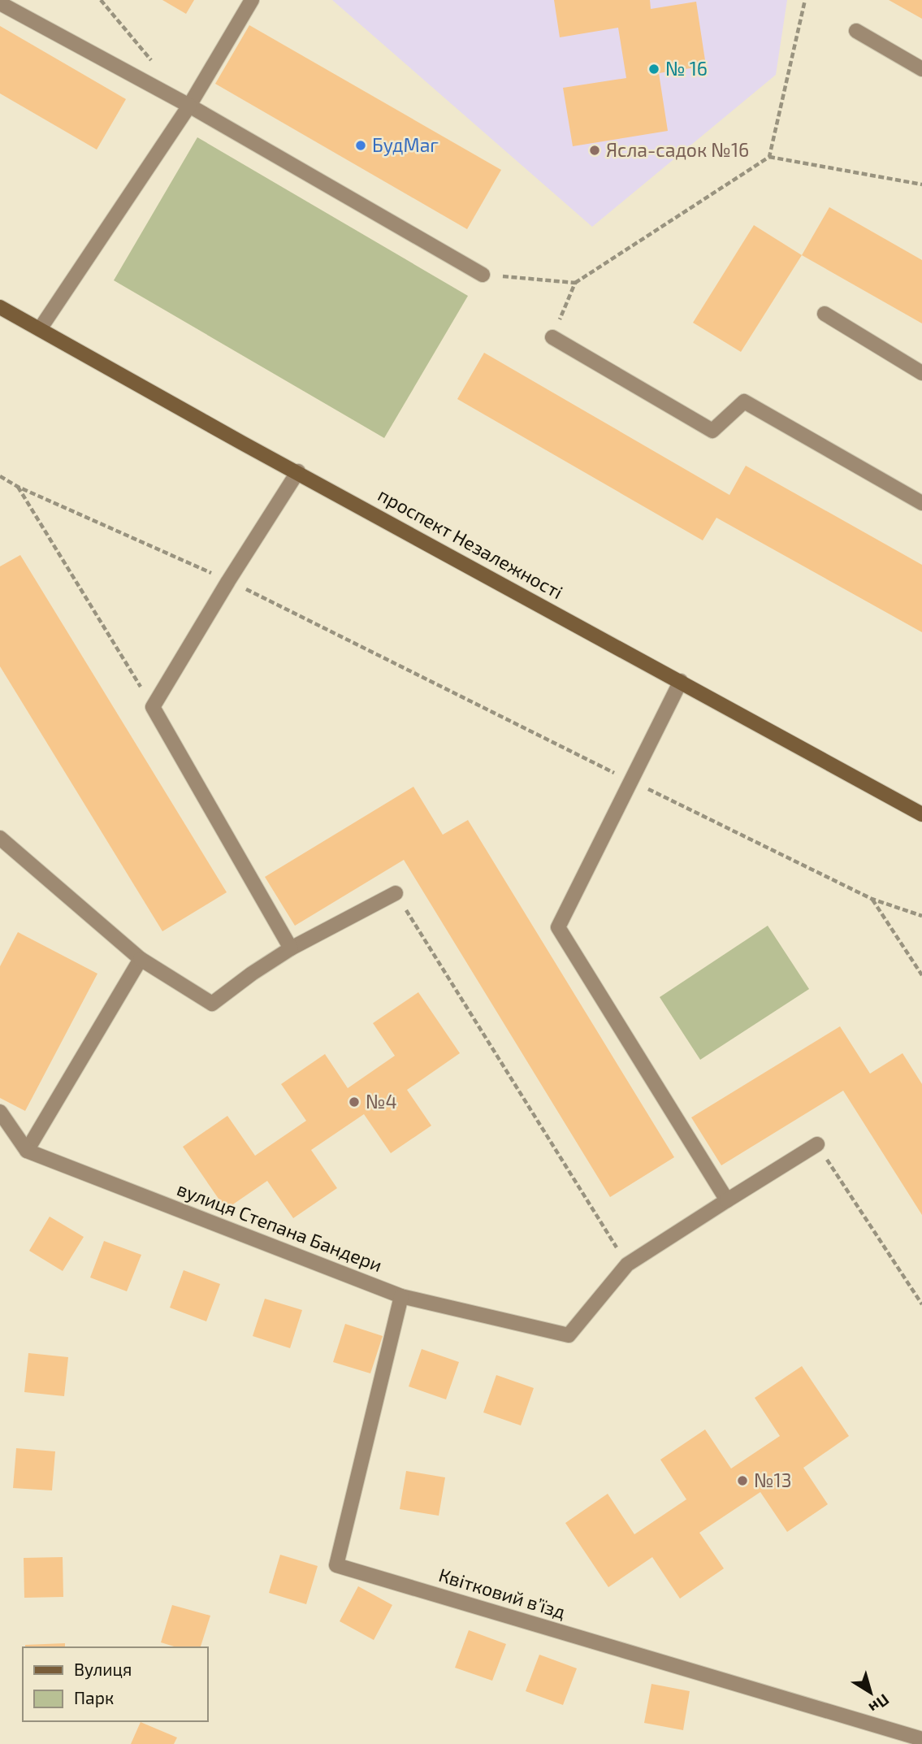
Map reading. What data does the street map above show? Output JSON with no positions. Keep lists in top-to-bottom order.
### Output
{
  "streets": {
    "street": ["проспект Незалежності", "вулиця Степана Бандери", "Квітковий в’їзд"]
  },
  "crossings": [
    ["вулиця Степана Бандери", "Квітковий в’їзд"]
  ],
  "places": [
    "№ 16",
    "БудМаг",
    "Ясла-садок №16",
    "№4",
    "№13"
  ],
  "legend": ["Вулиця", "Парк"],
  "north": "bottom right"
}
